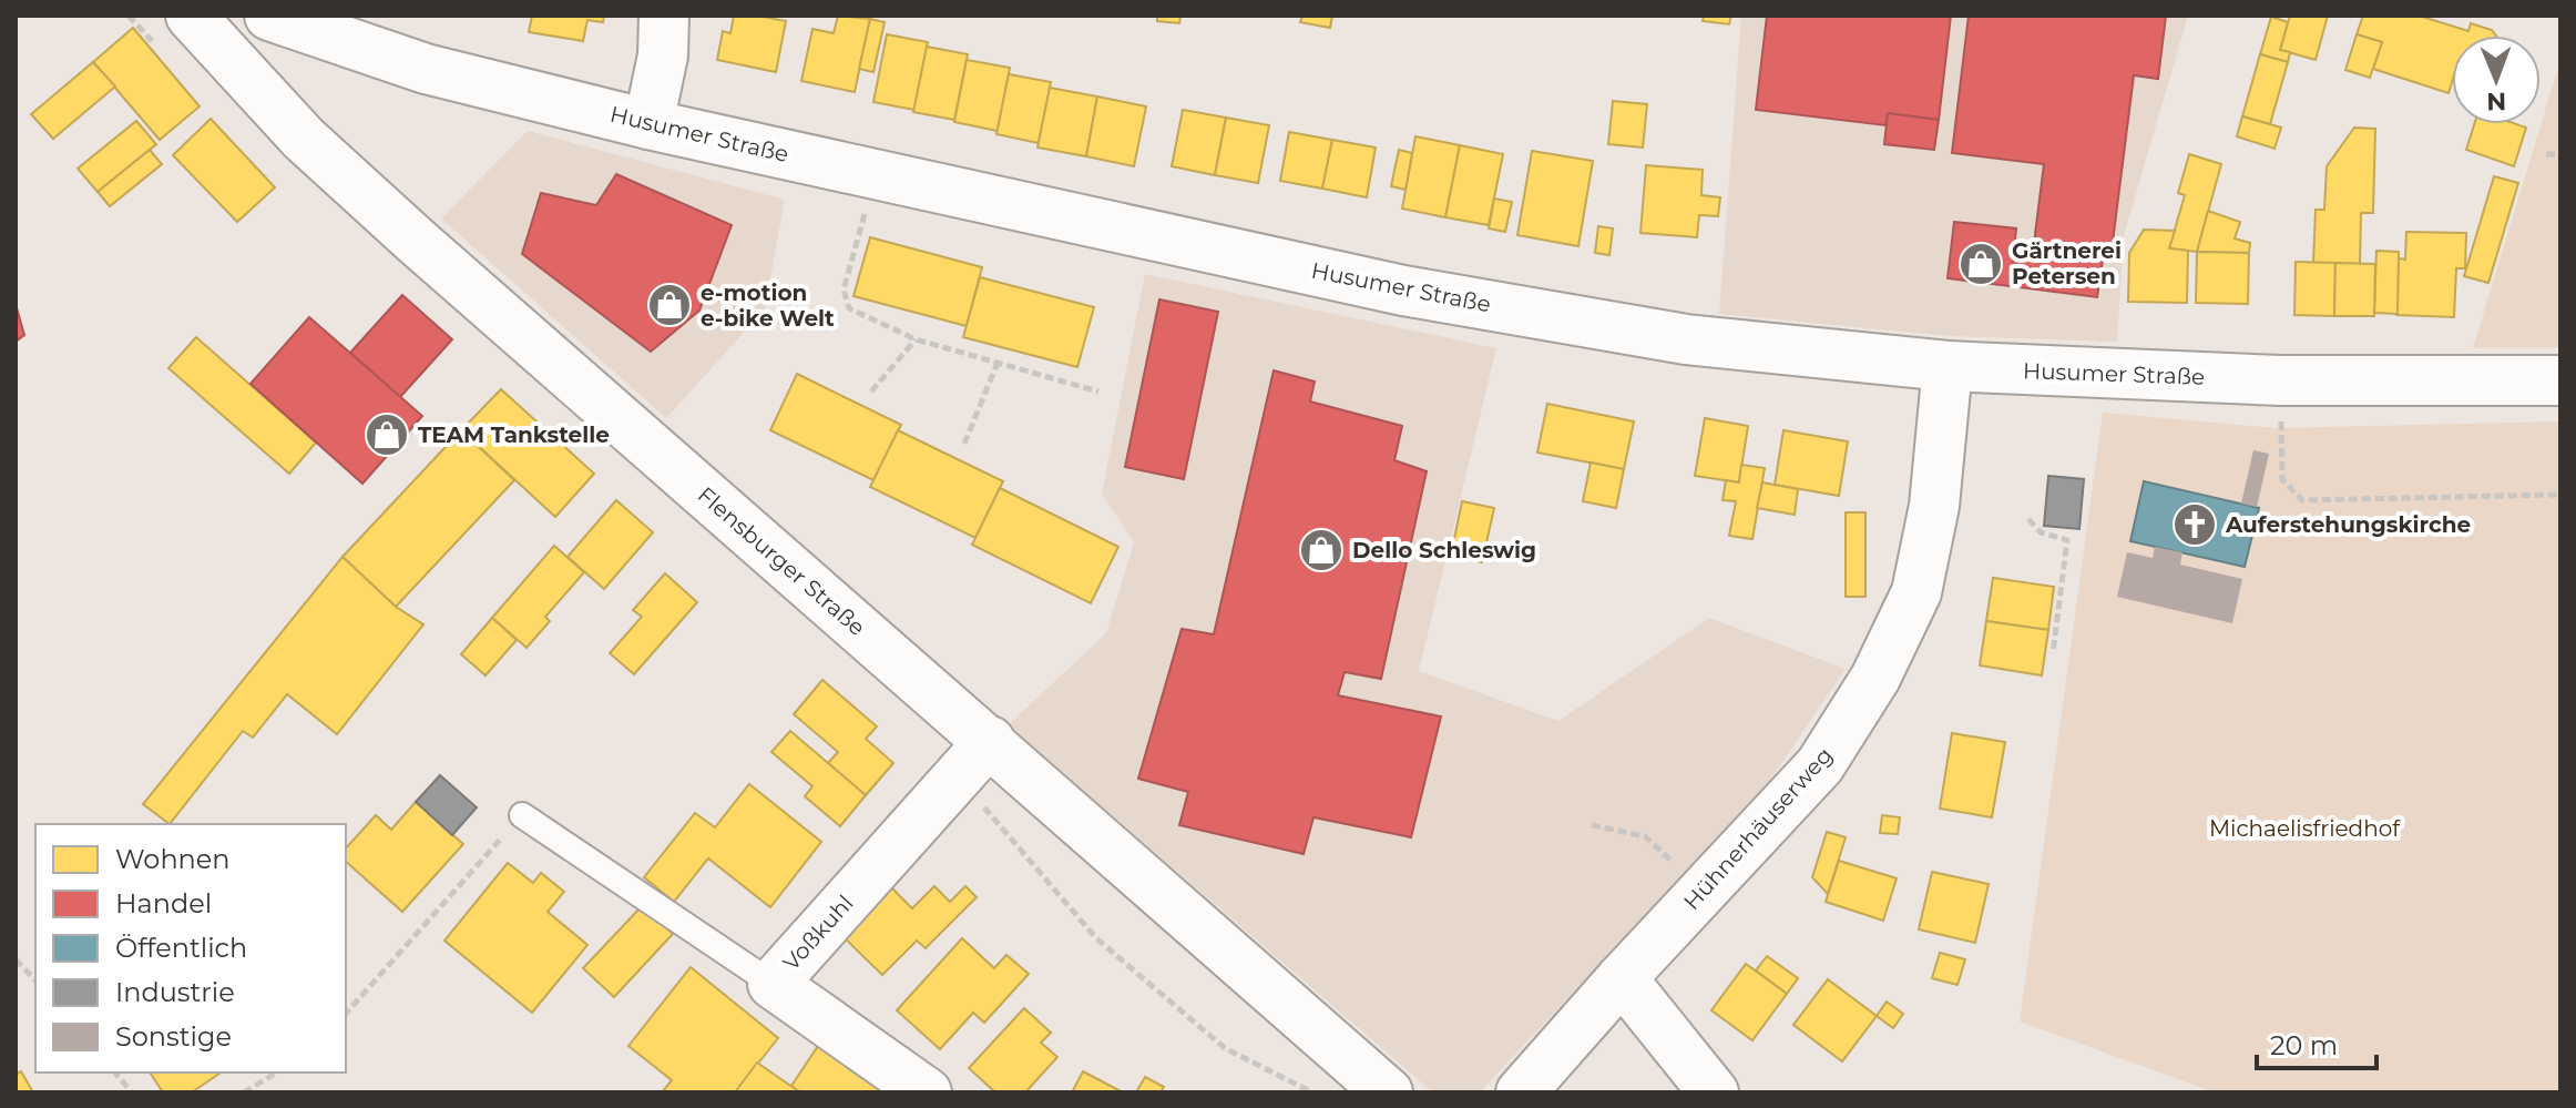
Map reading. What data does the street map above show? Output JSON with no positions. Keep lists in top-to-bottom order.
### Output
{
  "streets": {
    "street": [
      "Husumer Straße",
      "Flensburger Straße",
      "Hühnerhäuserweg",
      "Voßkuhl"
    ]
  },
  "crossings": [
    ["Husumer Straße", "Hühnerhäuserweg"],
    ["Flensburger Straße", "Voßkuhl"]
  ],
  "parks": ["Michaelisfriedhof"],
  "places": {
    "shop": [
      "Gärtnerei Petersen",
      "e-motion e-bike Welt",
      "TEAM Tankstelle",
      "Dello Schleswig"
    ],
    "church": ["Auferstehungskirche"]
  },
  "legend": [
    "Wohnen",
    "Handel",
    "Öffentlich",
    "Industrie",
    "Sonstige"
  ],
  "scale_bar": "20 m",
  "north": "bottom"
}
